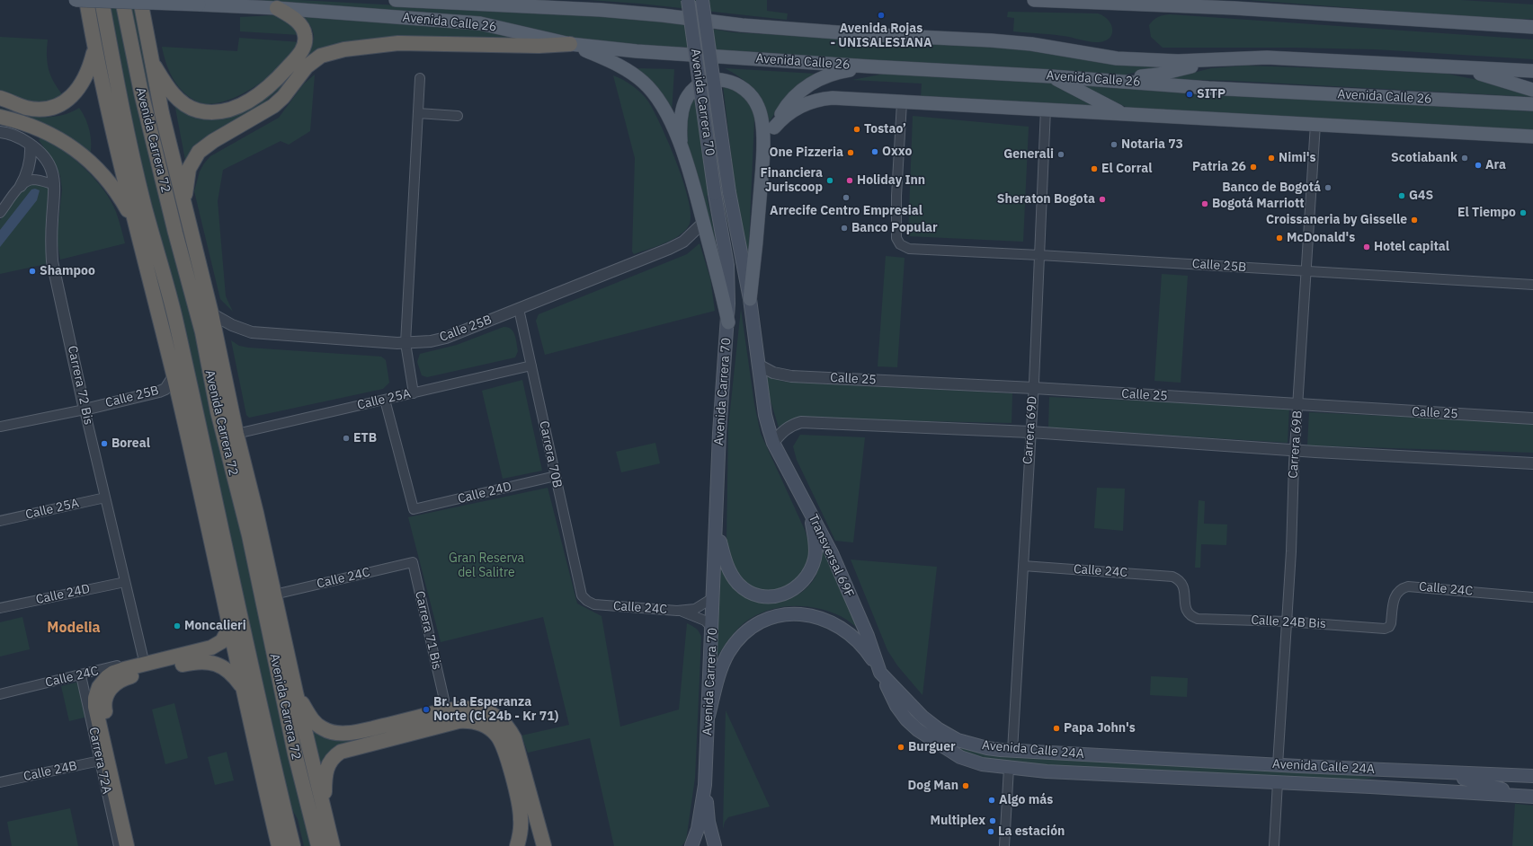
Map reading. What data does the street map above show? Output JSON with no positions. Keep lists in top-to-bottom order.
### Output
{
  "streets": {
    "highway": ["Avenida Carrera 72"],
    "main road": [
      "Avenida Calle 26",
      "Avenida Carrera 70",
      "Transversal 69F",
      "Avenida Calle 24A"
    ],
    "street": [
      "Calle 25B",
      "Calle 25",
      "Carrera 72 Bis",
      "Calle 25A",
      "Carrera 69D",
      "Carrera 69B",
      "Carrera 70B",
      "Calle 24D",
      "Calle 24C",
      "Calle 24B Bis",
      "Carrera 71 Bis",
      "Carrera 72A",
      "Calle 24B"
    ]
  },
  "crossings": [
    ["Avenida Carrera 70", "Calle 25"],
    ["Avenida Carrera 70", "Transversal 69F"],
    ["Avenida Carrera 70", "Calle 24C"],
    ["Avenida Carrera 72", "Calle 25B"],
    ["Avenida Carrera 72", "Calle 25A"],
    ["Avenida Carrera 72", "Calle 24C"],
    ["Calle 25B", "Carrera 72 Bis"],
    ["Calle 25B", "Carrera 69D"],
    ["Calle 25B", "Carrera 69B"],
    ["Calle 25B", "Carrera 70B"],
    ["Calle 25", "Carrera 69D"],
    ["Calle 25", "Carrera 69B"],
    ["Carrera 72 Bis", "Calle 25A"],
    ["Carrera 72 Bis", "Calle 24D"],
    ["Carrera 72 Bis", "Calle 24C"],
    ["Calle 25A", "Carrera 70B"],
    ["Calle 25A", "Calle 24D"],
    ["Carrera 69D", "Calle 24C"],
    ["Carrera 69D", "Avenida Calle 24A"],
    ["Carrera 69B", "Calle 24B Bis"],
    ["Carrera 69B", "Avenida Calle 24A"],
    ["Carrera 70B", "Calle 24D"],
    ["Carrera 70B", "Calle 24C"],
    ["Transversal 69F", "Avenida Calle 24A"],
    ["Calle 24C", "Calle 24B Bis"],
    ["Calle 24C", "Carrera 71 Bis"],
    ["Calle 24C", "Carrera 72A"],
    ["Carrera 72A", "Calle 24B"]
  ],
  "districts": ["Modelia"],
  "parks": ["Gran Reserva del Salitre"],
  "places": [
    "Avenida Rojas - UNISALESIANA",
    "SITP",
    "Tostao’",
    "Notaria 73",
    "Oxxo",
    "One Pizzeria",
    "Generali",
    "Nimi's",
    "Scotiabank",
    "Ara",
    "Patria 26",
    "El Corral",
    "Financiera Juriscoop",
    "Holiday Inn",
    "Banco de Bogotá",
    "G4S",
    "Arrecife Centro Empresial",
    "Sheraton Bogota",
    "Bogotá Marriott",
    "El Tiempo",
    "Croissaneria by Gisselle",
    "Banco Popular",
    "McDonald's",
    "Hotel capital",
    "Shampoo",
    "ETB",
    "Boreal",
    "Moncalieri",
    "Br. La Esperanza Norte (Cl 24b - Kr 71)",
    "Papa John's",
    "Burguer",
    "Dog Man",
    "Algo más",
    "Multiplex",
    "La estación"
  ]
}
